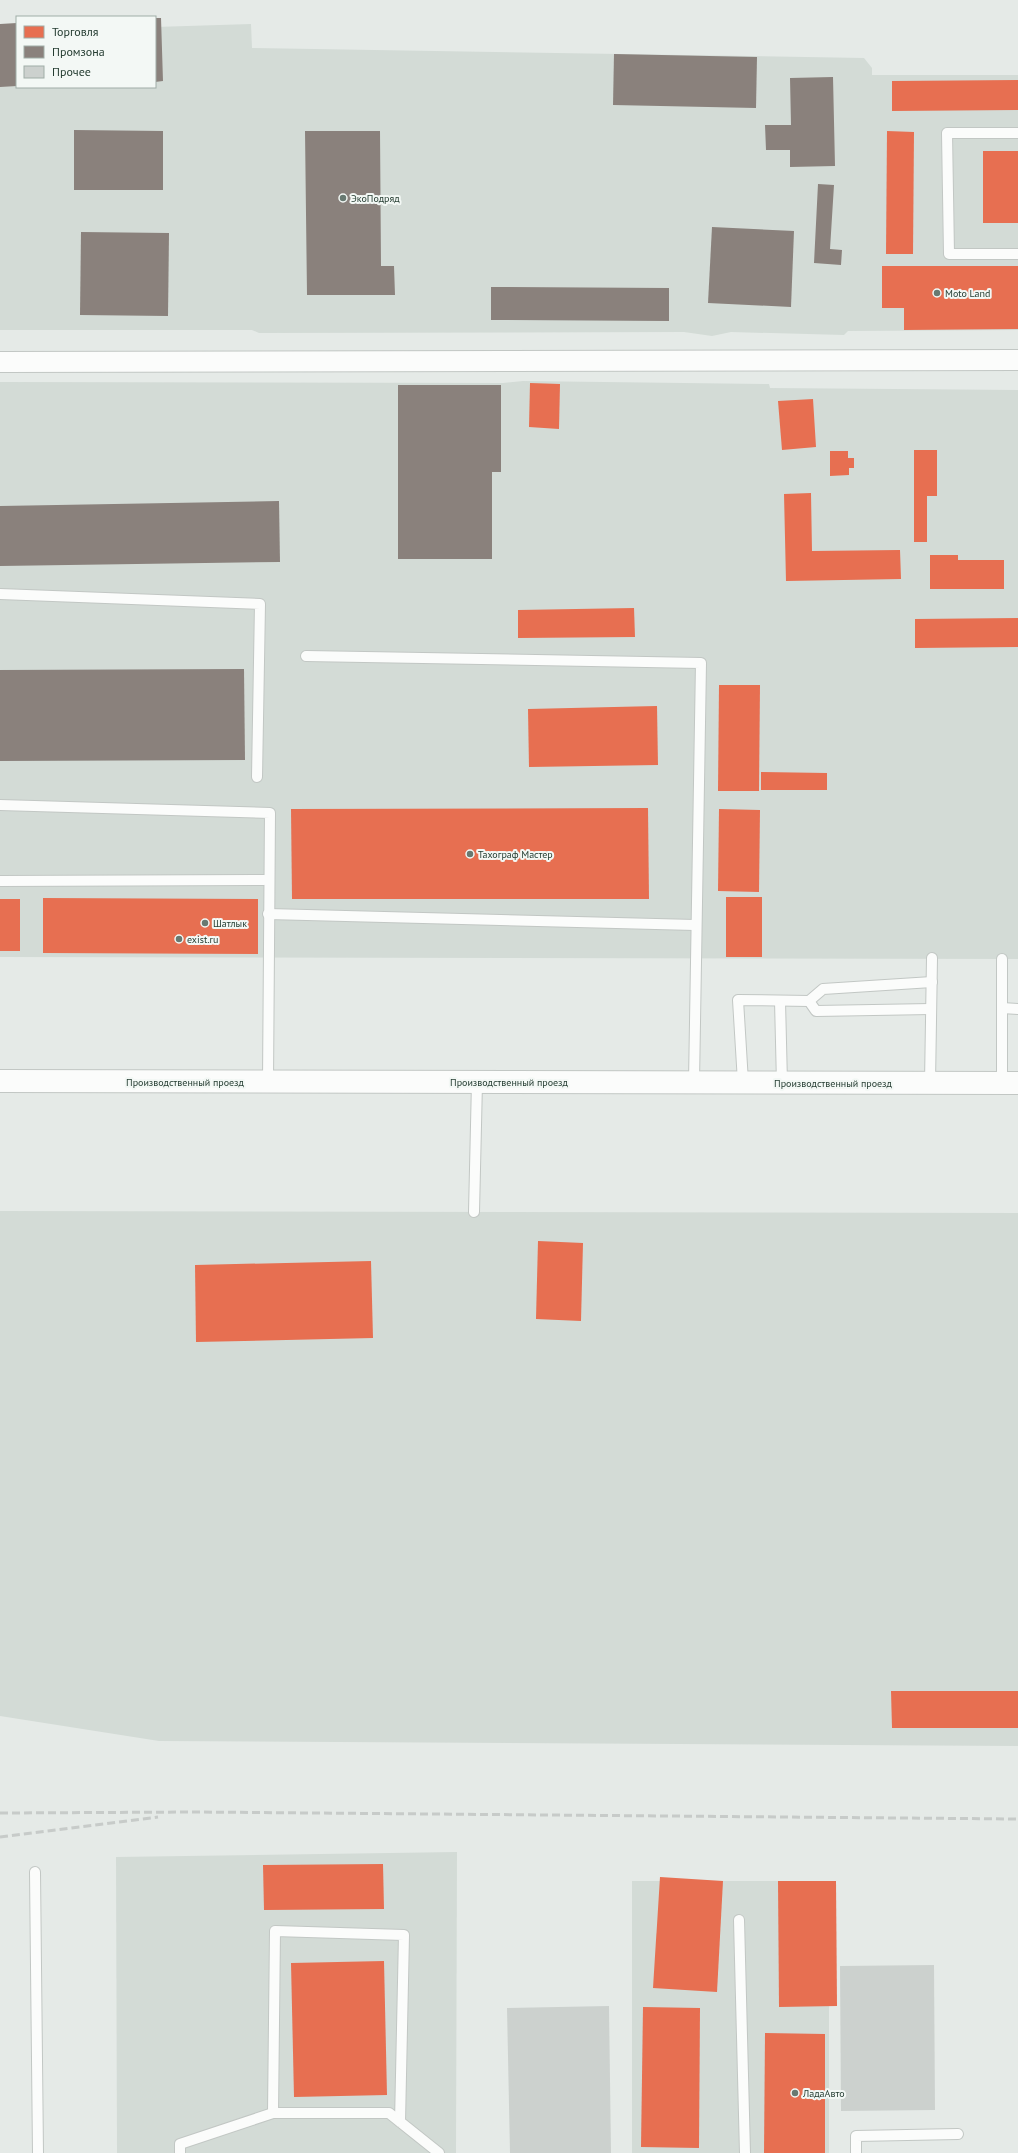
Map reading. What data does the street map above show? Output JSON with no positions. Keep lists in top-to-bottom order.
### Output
{
  "streets": {
    "street": ["Производственный проезд"]
  },
  "places": [
    "ЭкоПодряд",
    "Moto Land",
    "Тахограф Мастер",
    "Шатлык",
    "exist.ru",
    "ЛадаАвто"
  ],
  "legend": ["Торговля", "Промзона", "Прочее"]
}
